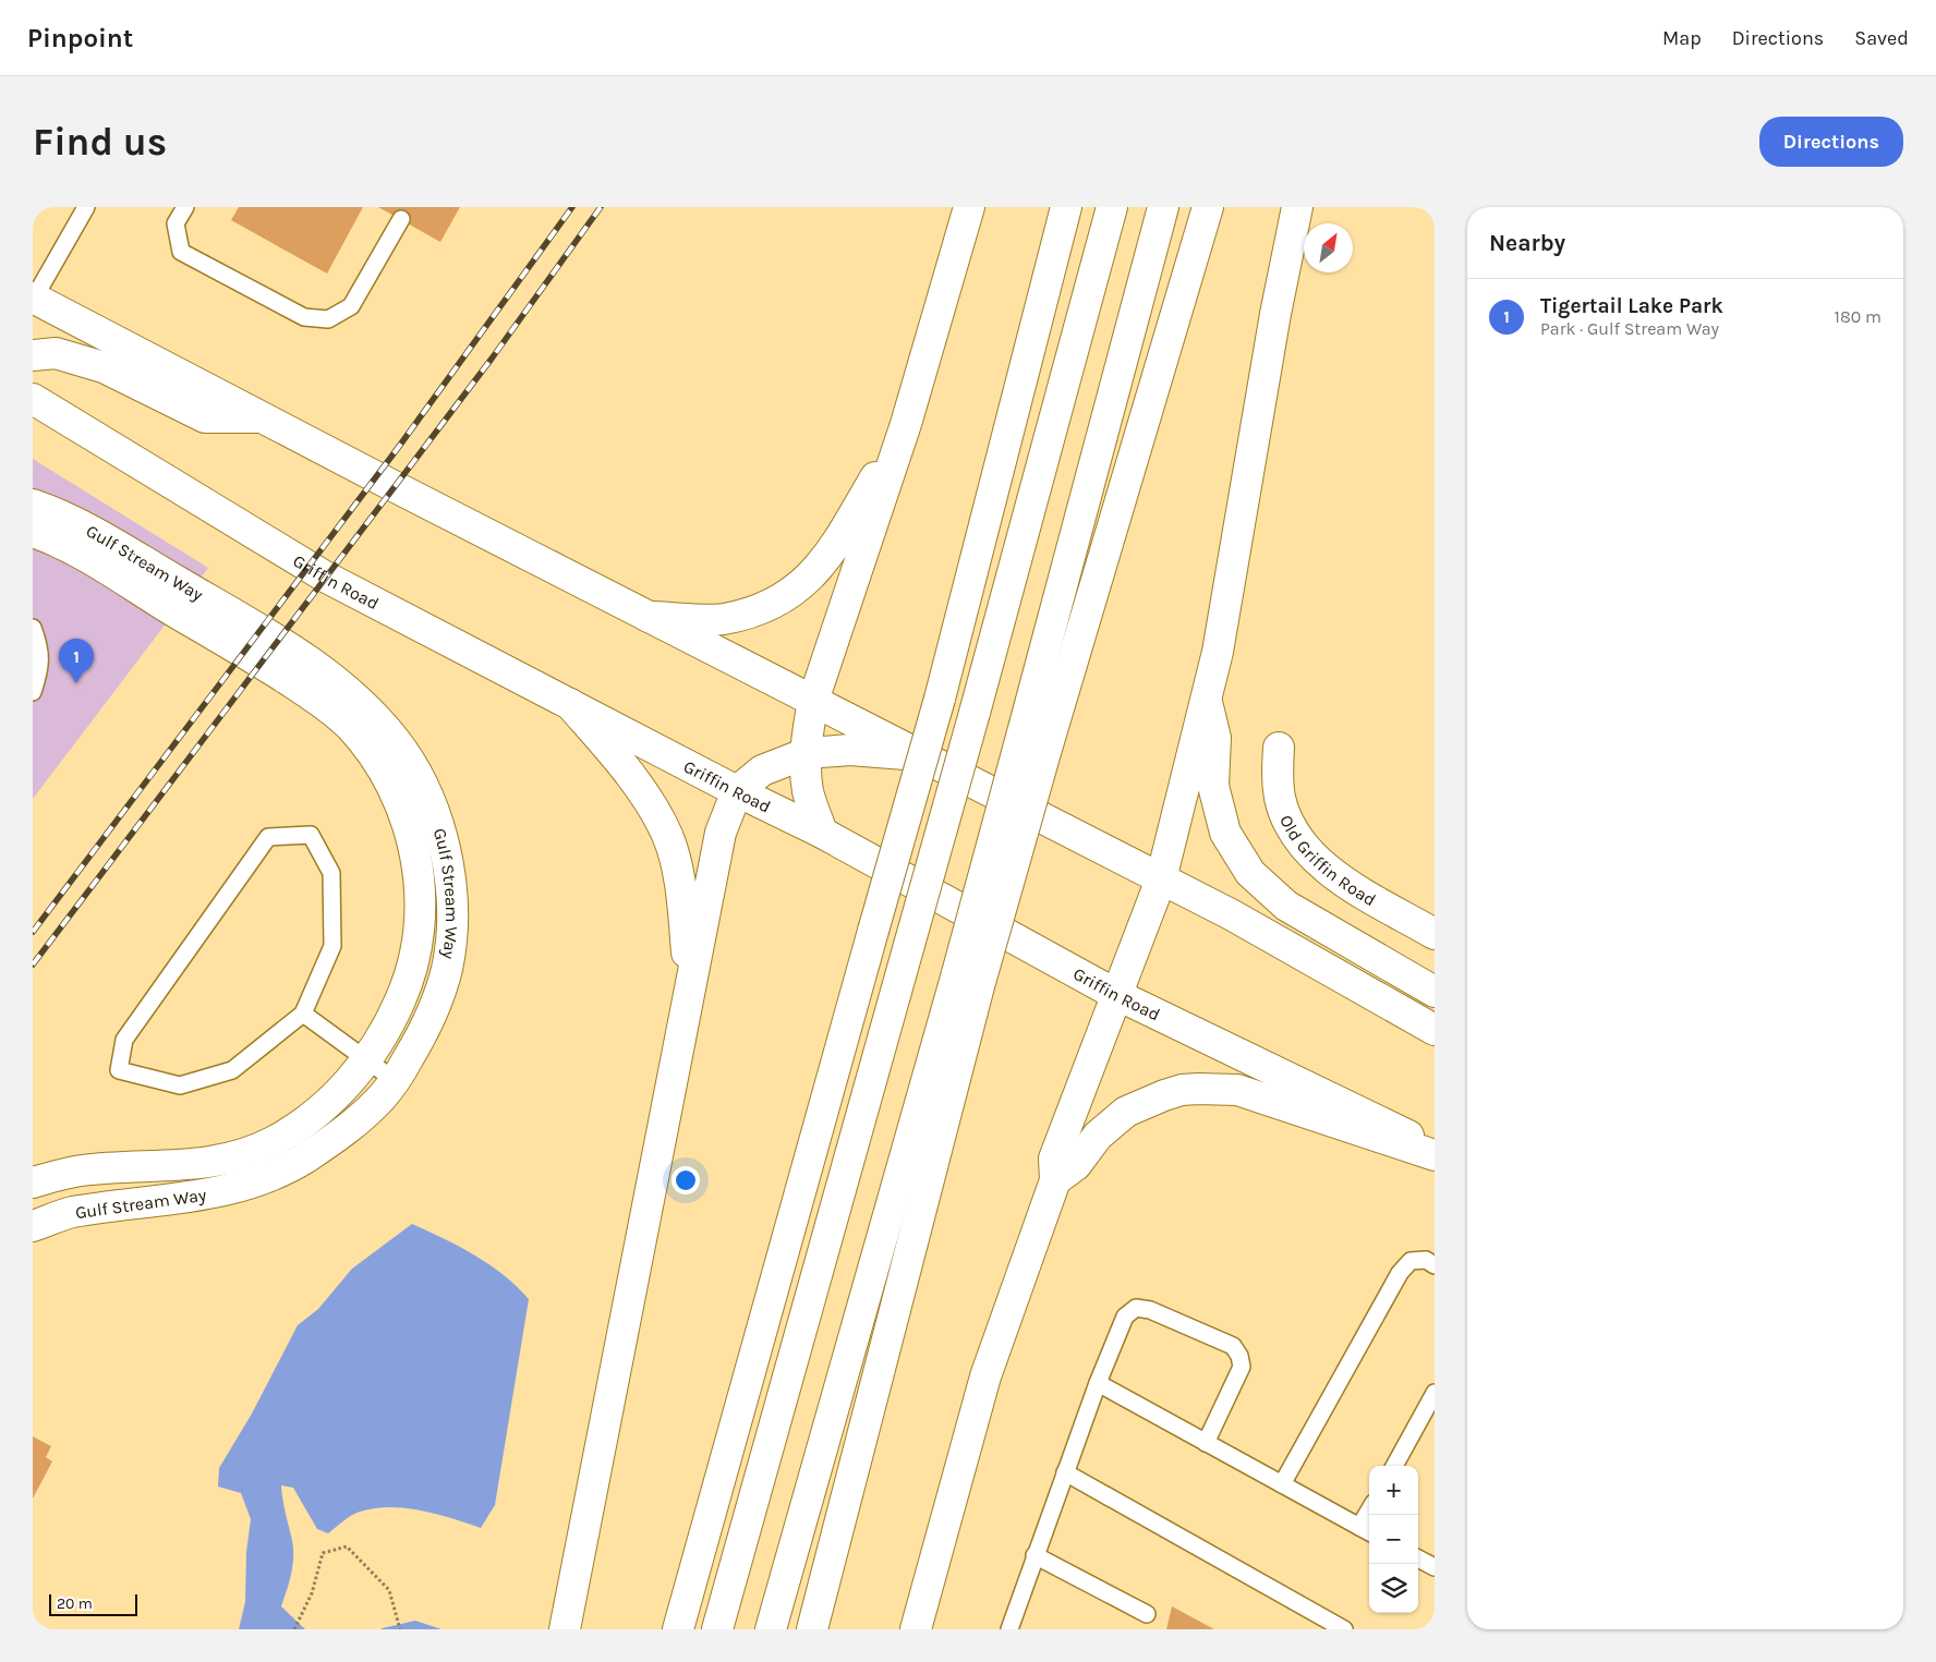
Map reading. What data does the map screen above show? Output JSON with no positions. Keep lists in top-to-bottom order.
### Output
{
  "streets": {
    "main road": ["Gulf Stream Way", "Griffin Road", "Old Griffin Road"]
  },
  "scale_bar": "20 m",
  "north": "top right",
  "page": {
    "header": "Pinpoint",
    "nav": ["Map", "Directions", "Saved"],
    "buttons": "Directions",
    "title": "Find us",
    "heading": "Nearby",
    "list": [
      {
        "mark": "1",
        "name": "Tigertail Lake Park",
        "note": "Park · Gulf Stream Way",
        "value": "180 m"
      }
    ],
    "pins": "1",
    "map_buttons": ["+", "−"],
    "scale": "20 m"
  }
}
